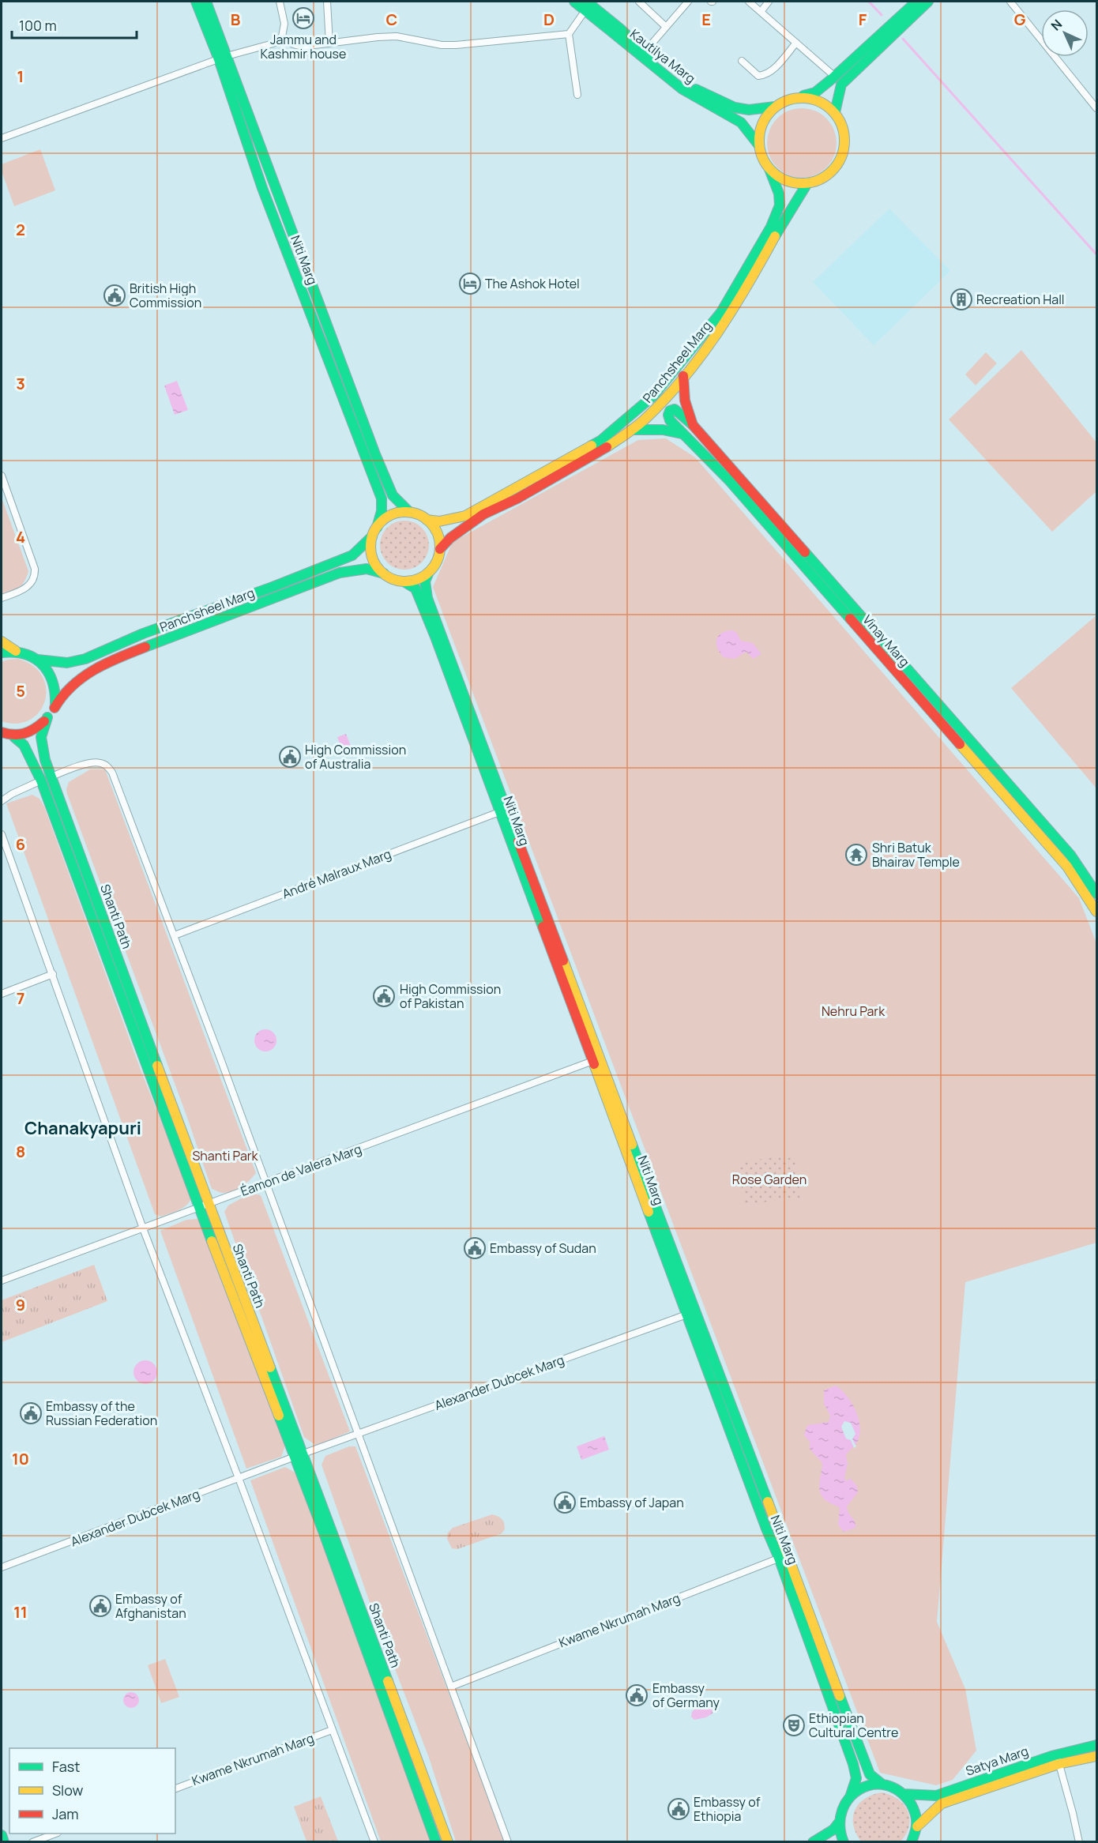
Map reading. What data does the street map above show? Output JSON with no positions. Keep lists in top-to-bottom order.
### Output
{
  "streets": {
    "main road": [
      "Kautilya Marg",
      "Niti Marg",
      "Panchsheel Marg",
      "Vinay Marg",
      "Shanti Path",
      "Satya Marg"
    ],
    "street": [
      "André Malraux Marg",
      "Éamon de Valera Marg",
      "Alexander Dubcek Marg",
      "Kwame Nkrumah Marg"
    ]
  },
  "crossings": [
    ["Kautilya Marg", "Panchsheel Marg"],
    ["Niti Marg", "Panchsheel Marg"],
    ["Niti Marg", "André Malraux Marg"],
    ["Niti Marg", "Éamon de Valera Marg"],
    ["Niti Marg", "Alexander Dubcek Marg"],
    ["Niti Marg", "Kwame Nkrumah Marg"],
    ["Panchsheel Marg", "Vinay Marg"],
    ["Panchsheel Marg", "Shanti Path"],
    ["Shanti Path", "Éamon de Valera Marg"],
    ["Shanti Path", "Alexander Dubcek Marg"]
  ],
  "districts": ["Chanakyapuri"],
  "parks": ["Nehru Park", "Shanti Park", "Rose Garden"],
  "places": {
    "hotel": ["Jammu and Kashmir house", "The Ashok Hotel"],
    "public building": [
      "British High Commission",
      "High Commission of Australia",
      "High Commission of Pakistan",
      "Embassy of Sudan",
      "Embassy of the Russian Federation",
      "Embassy of Japan",
      "Embassy of Afghanistan",
      "Embassy of Germany",
      "Embassy of Ethiopia"
    ],
    "building": ["Recreation Hall"],
    "temple": ["Shri Batuk Bhairav Temple"],
    "theatre": ["Ethiopian Cultural Centre"]
  },
  "legend": ["Fast", "Slow", "Jam"],
  "scale_bar": "100 m",
  "north": "top left",
  "grid": {
    "columns": [
      "B",
      "C",
      "D",
      "E",
      "F",
      "G"
    ],
    "rows": [
      "1",
      "2",
      "3",
      "4",
      "5",
      "6",
      "7",
      "8",
      "9",
      "10",
      "11"
    ]
  }
}
